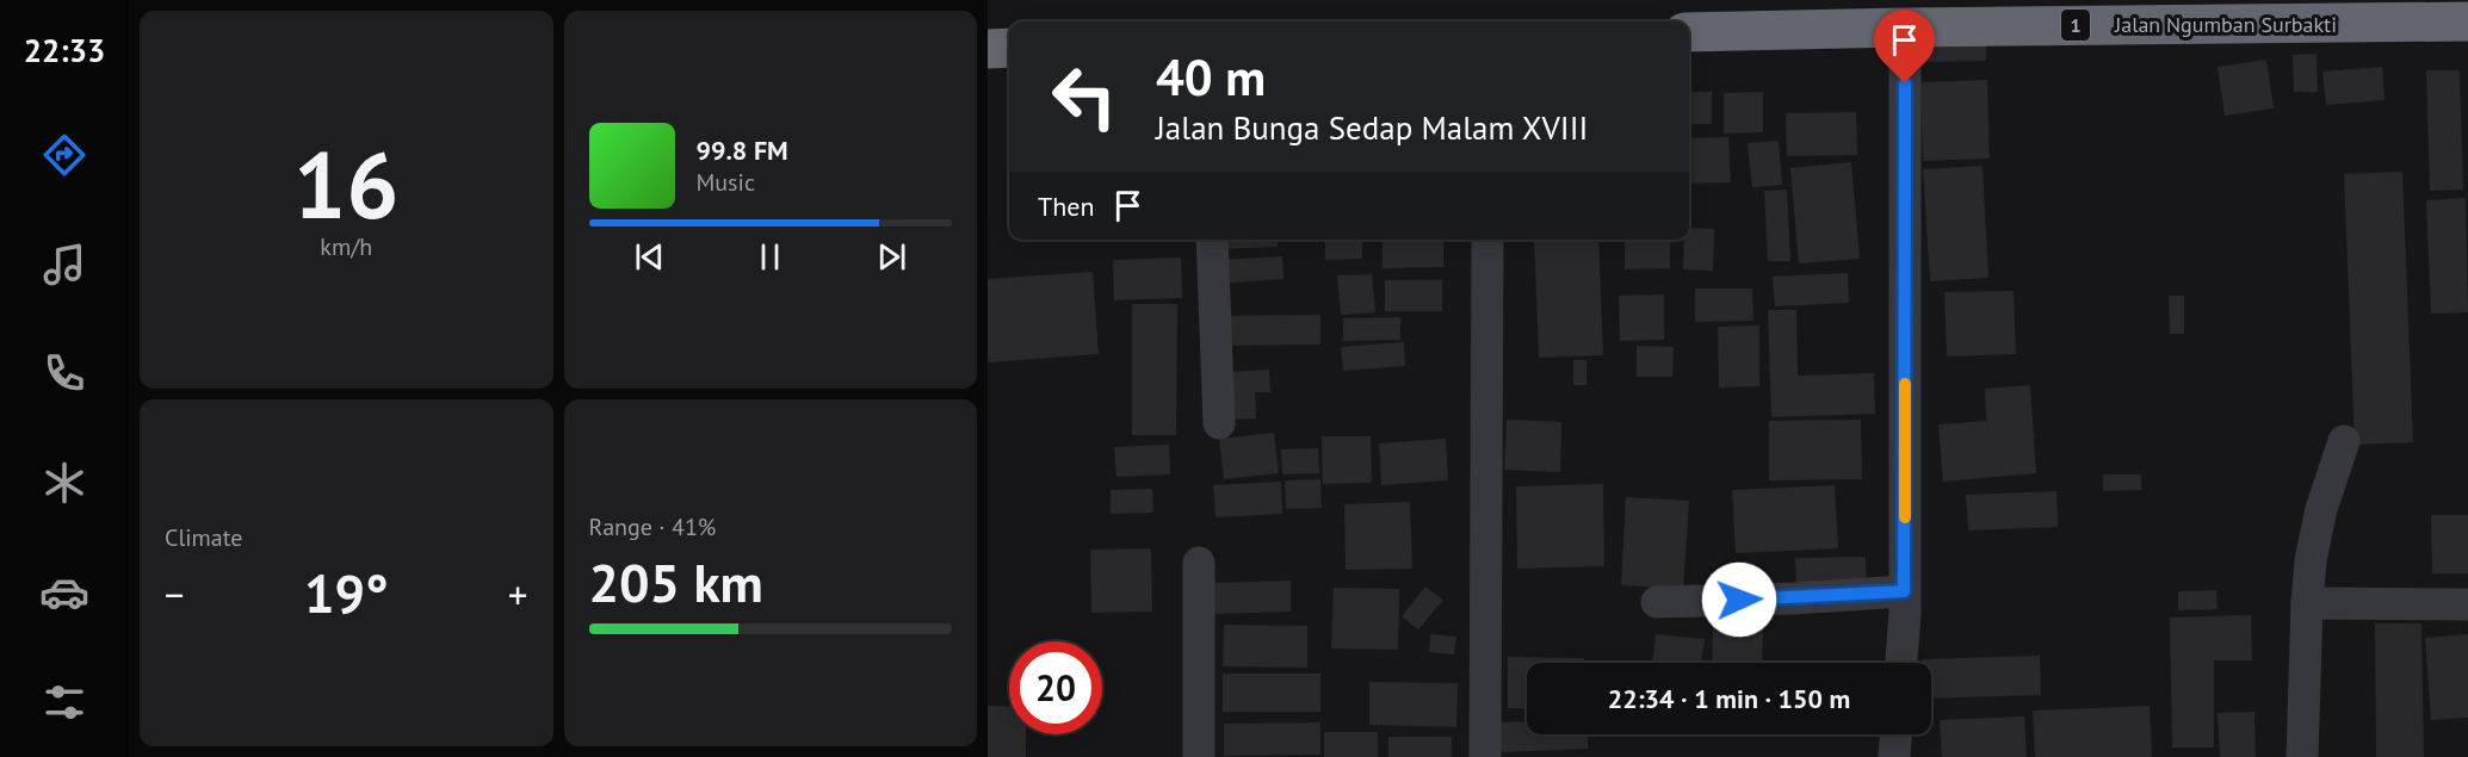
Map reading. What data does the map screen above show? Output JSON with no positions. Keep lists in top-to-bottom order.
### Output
{
  "streets": {
    "highway": ["Jalan Ngumban Surbakti", "1"]
  },
  "page": {
    "tabs": "22:33",
    "tile": [
      ["16", "km/h"],
      "Climate",
      ["Range · 41%", "205 km"]
    ],
    "turn": ["40 m", "Jalan Bunga Sedap Malam XVIII"],
    "song": ["99.8 FM", "Music"],
    "then": "Then",
    "heat": ["−", "19°", "+"],
    "limit": "20",
    "trip": "22:34 · 1 min · 150 m"
  }
}
